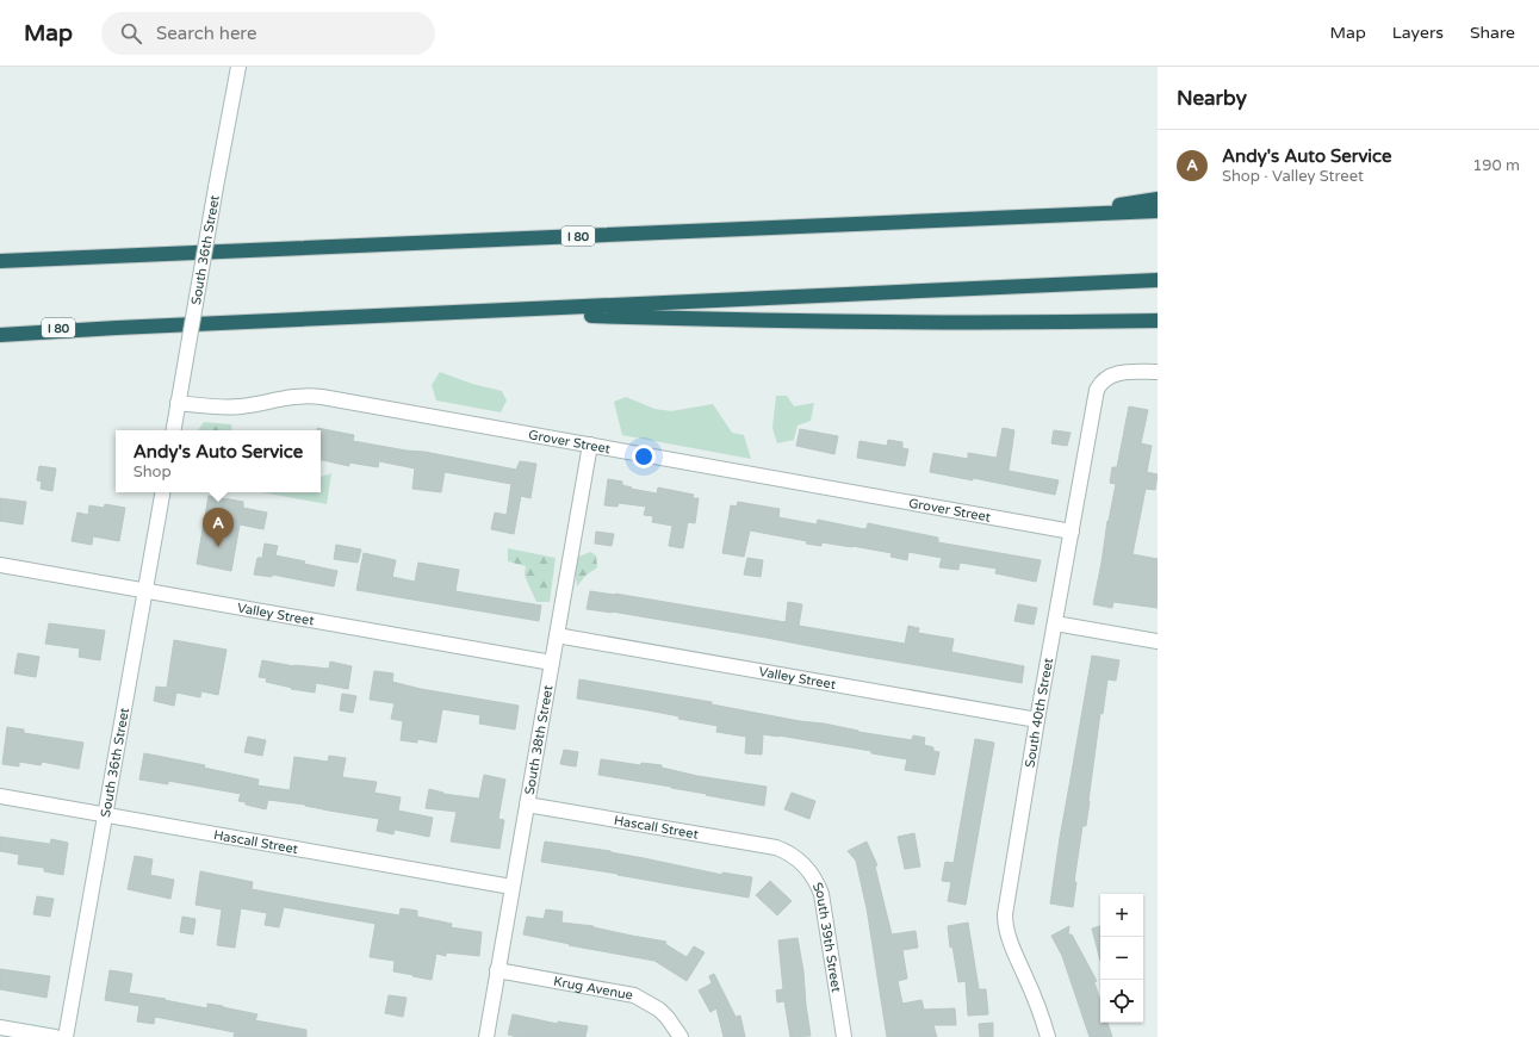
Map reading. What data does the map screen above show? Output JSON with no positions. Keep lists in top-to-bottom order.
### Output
{
  "streets": {
    "highway": ["I 80"],
    "street": [
      "South 36th Street",
      "Grover Street",
      "Valley Street",
      "South 40th Street",
      "South 38th Street",
      "Hascall Street",
      "South 39th Street",
      "Krug Avenue"
    ]
  },
  "crossings": [
    ["South 36th Street", "Grover Street"],
    ["South 36th Street", "Valley Street"],
    ["South 36th Street", "Hascall Street"],
    ["Grover Street", "South 40th Street"],
    ["Grover Street", "South 38th Street"],
    ["Valley Street", "South 40th Street"],
    ["Valley Street", "South 38th Street"],
    ["South 38th Street", "Hascall Street"],
    ["South 38th Street", "Krug Avenue"],
    ["Hascall Street", "South 39th Street"]
  ],
  "page": {
    "header": "Map",
    "search": "Search here",
    "nav": ["Map", "Layers", "Share"],
    "heading": "Nearby",
    "list": [
      {
        "mark": "A",
        "name": "Andy's Auto Service",
        "note": "Shop · Valley Street",
        "value": "190 m"
      }
    ],
    "popup": ["Andy's Auto Service", "Shop"],
    "pins": "A",
    "map_buttons": ["+", "−"]
  }
}
